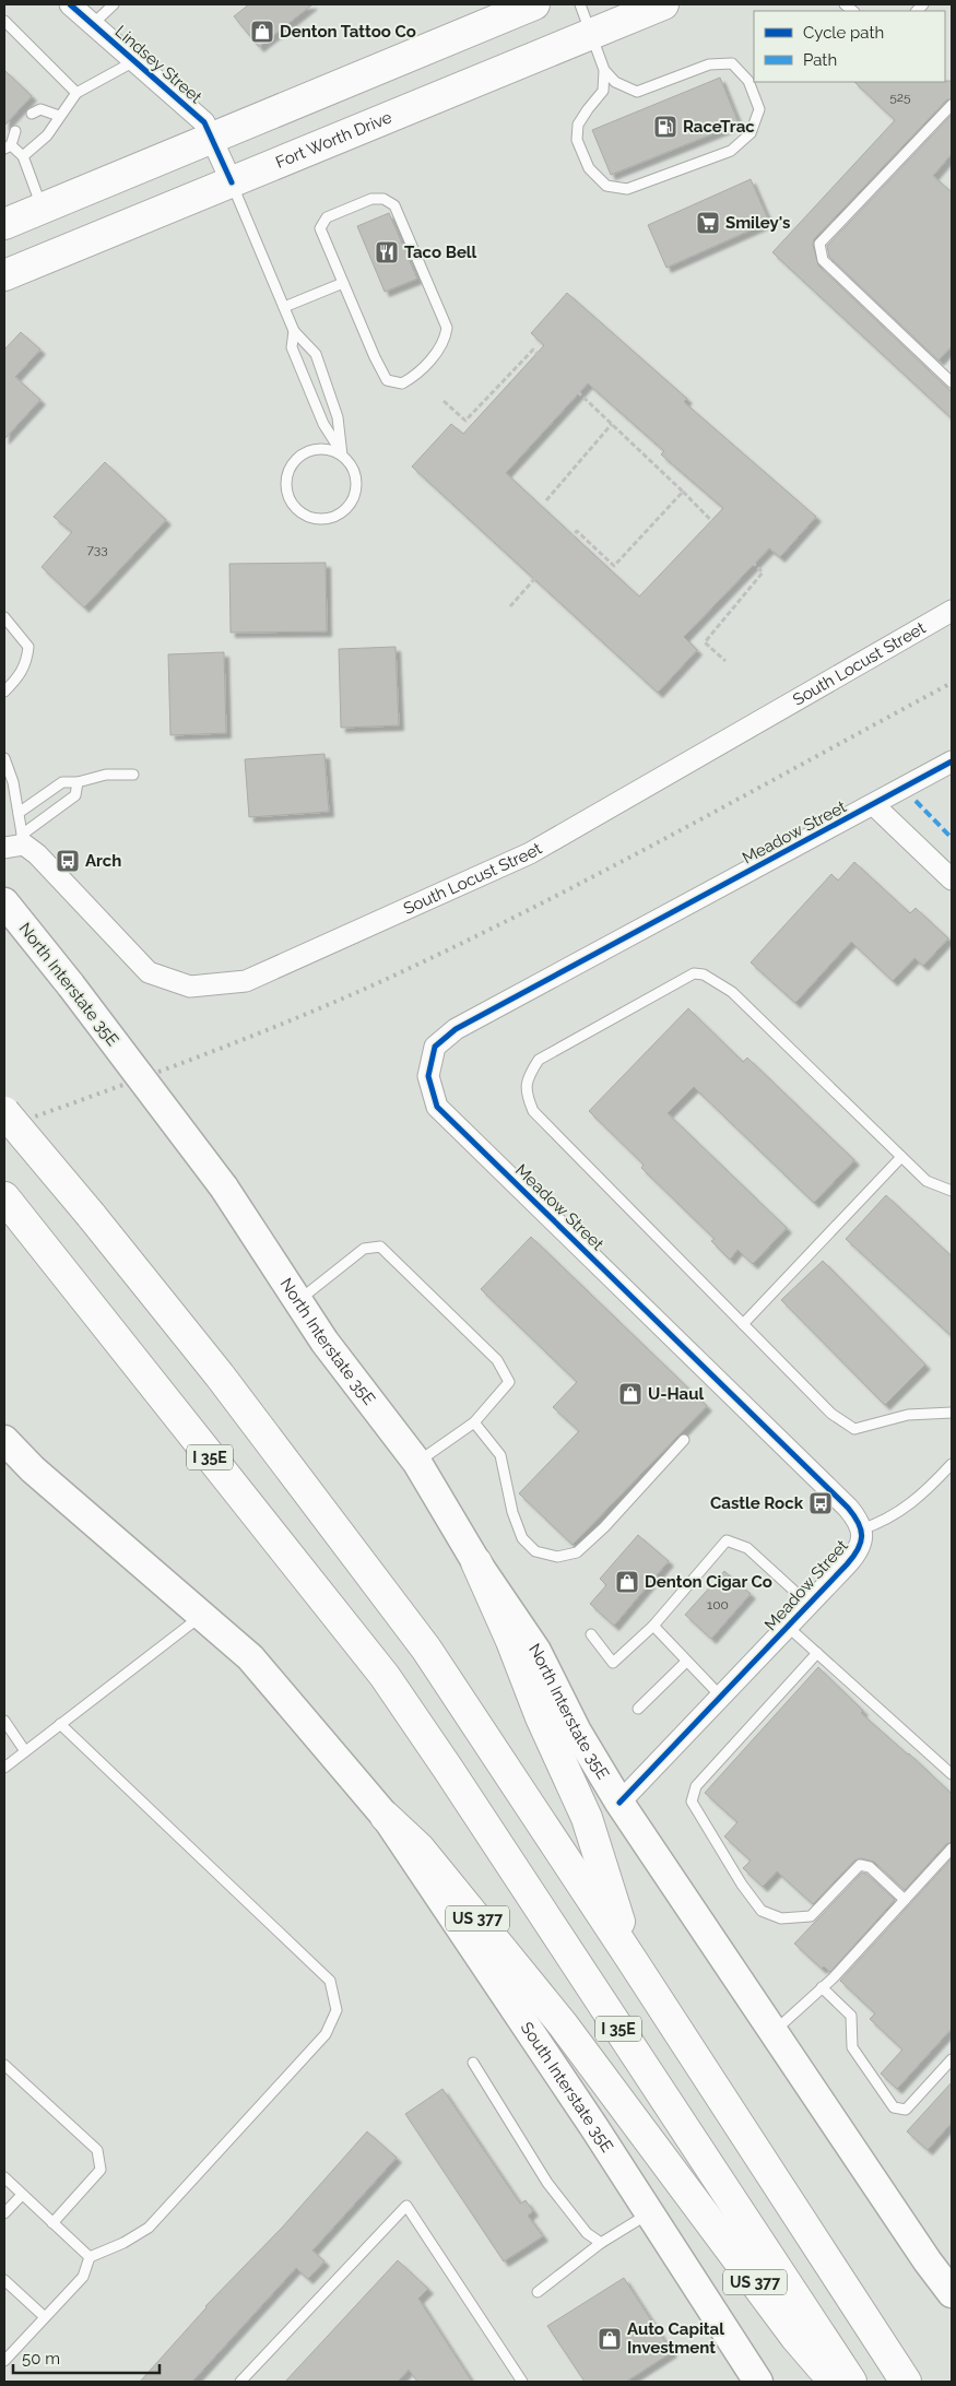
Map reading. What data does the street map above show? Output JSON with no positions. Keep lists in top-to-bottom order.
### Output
{
  "streets": {
    "main road": [
      "Fort Worth Drive",
      "North Interstate 35E",
      "I 35E",
      "US 377",
      "South Interstate 35E"
    ],
    "street": ["Lindsey Street", "South Locust Street", "Meadow Street"]
  },
  "crossings": [
    ["Lindsey Street", "Fort Worth Drive"],
    ["Meadow Street", "North Interstate 35E"],
    ["US 377", "South Interstate 35E"]
  ],
  "places": {
    "shop": [
      "Denton Tattoo Co",
      "U-Haul",
      "Denton Cigar Co",
      "Auto Capital Investment"
    ],
    "fuel station": ["RaceTrac"],
    "supermarket": ["Smiley's"],
    "restaurant": ["Taco Bell"],
    "bus stop": ["Arch", "Castle Rock"]
  },
  "house_numbers": ["525", "733", "100"],
  "legend": ["Cycle path", "Path"],
  "scale_bar": "50 m"
}
